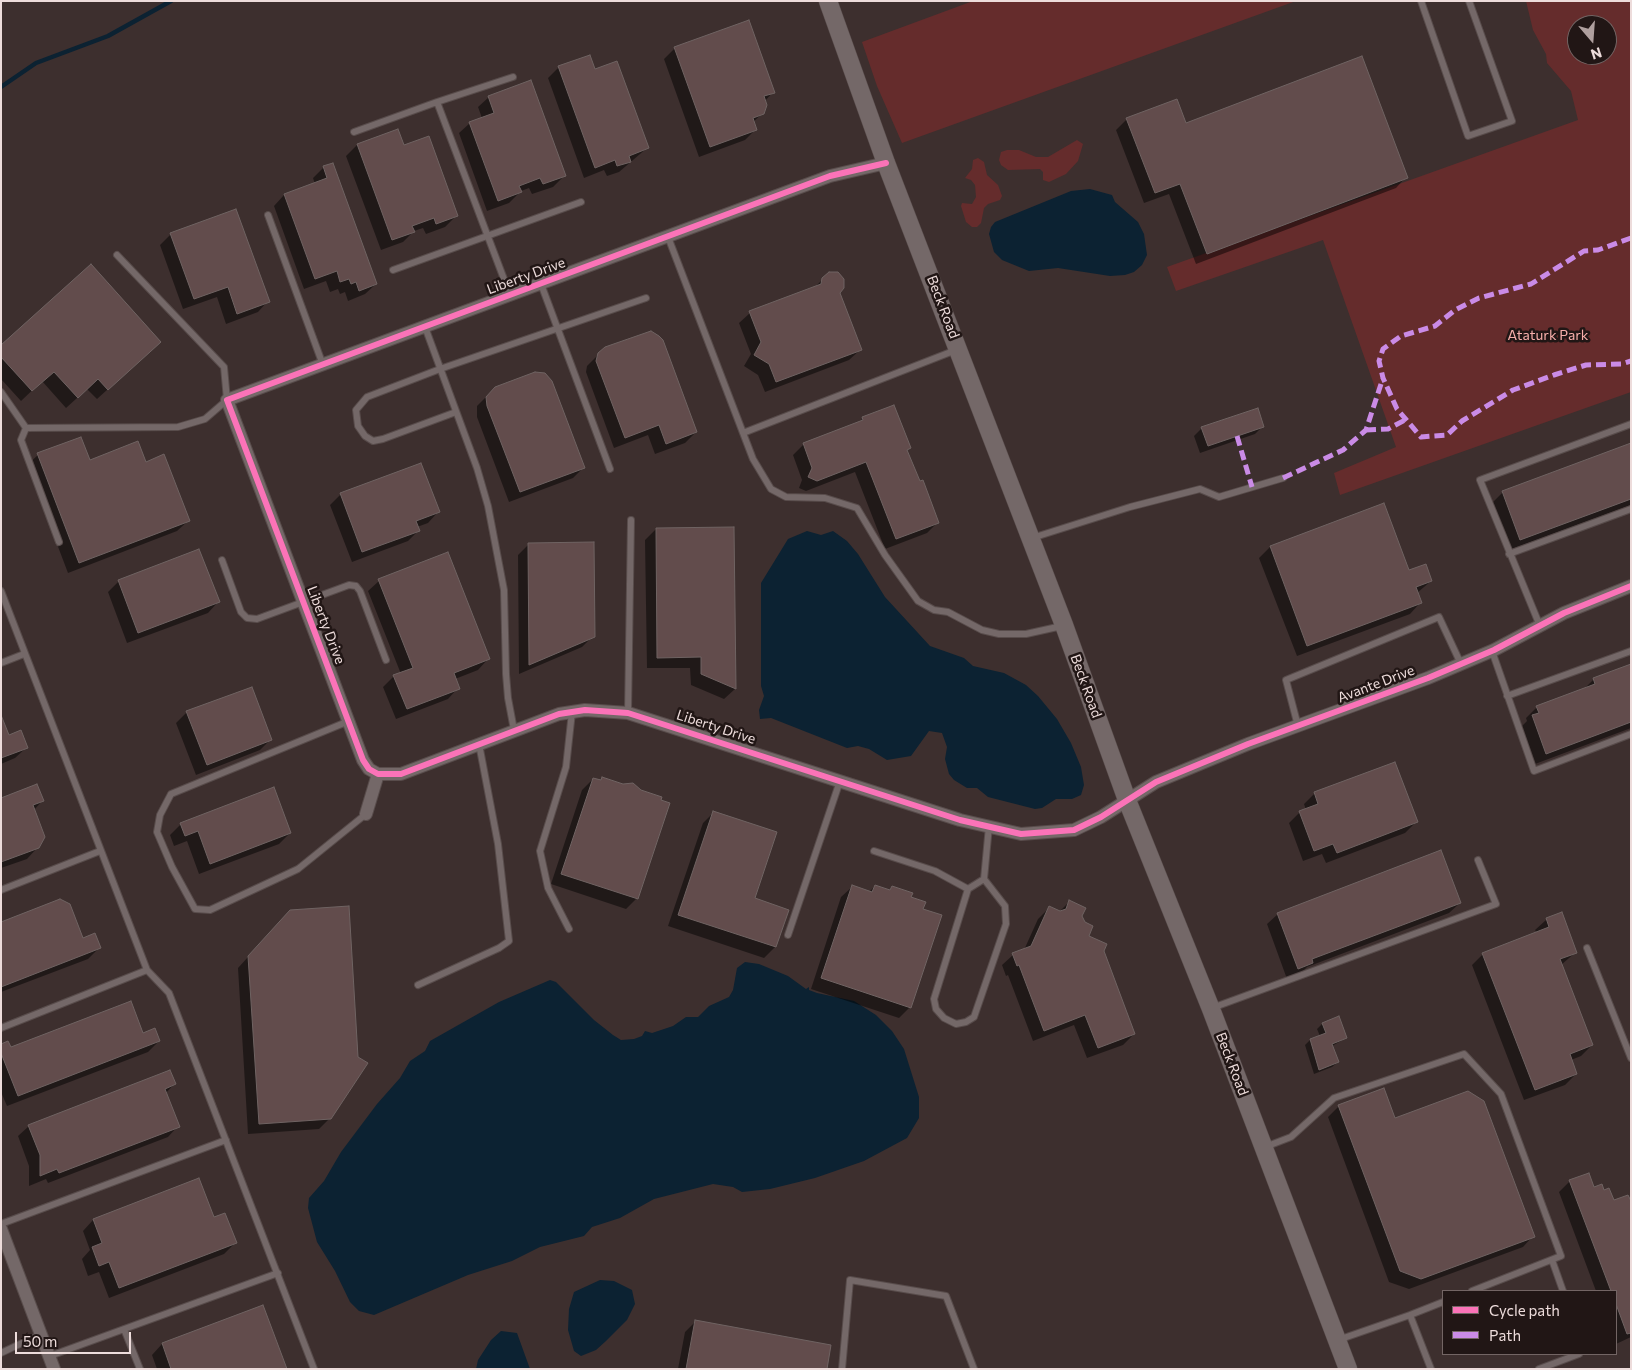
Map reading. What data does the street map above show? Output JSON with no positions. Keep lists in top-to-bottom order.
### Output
{
  "streets": {
    "street": ["Liberty Drive", "Beck Road", "Avante Drive"]
  },
  "crossings": [
    ["Liberty Drive", "Beck Road"],
    ["Liberty Drive", "Avante Drive"],
    ["Beck Road", "Avante Drive"]
  ],
  "parks": ["Ataturk Park"],
  "legend": ["Cycle path", "Path"],
  "scale_bar": "50 m",
  "north": "bottom"
}
